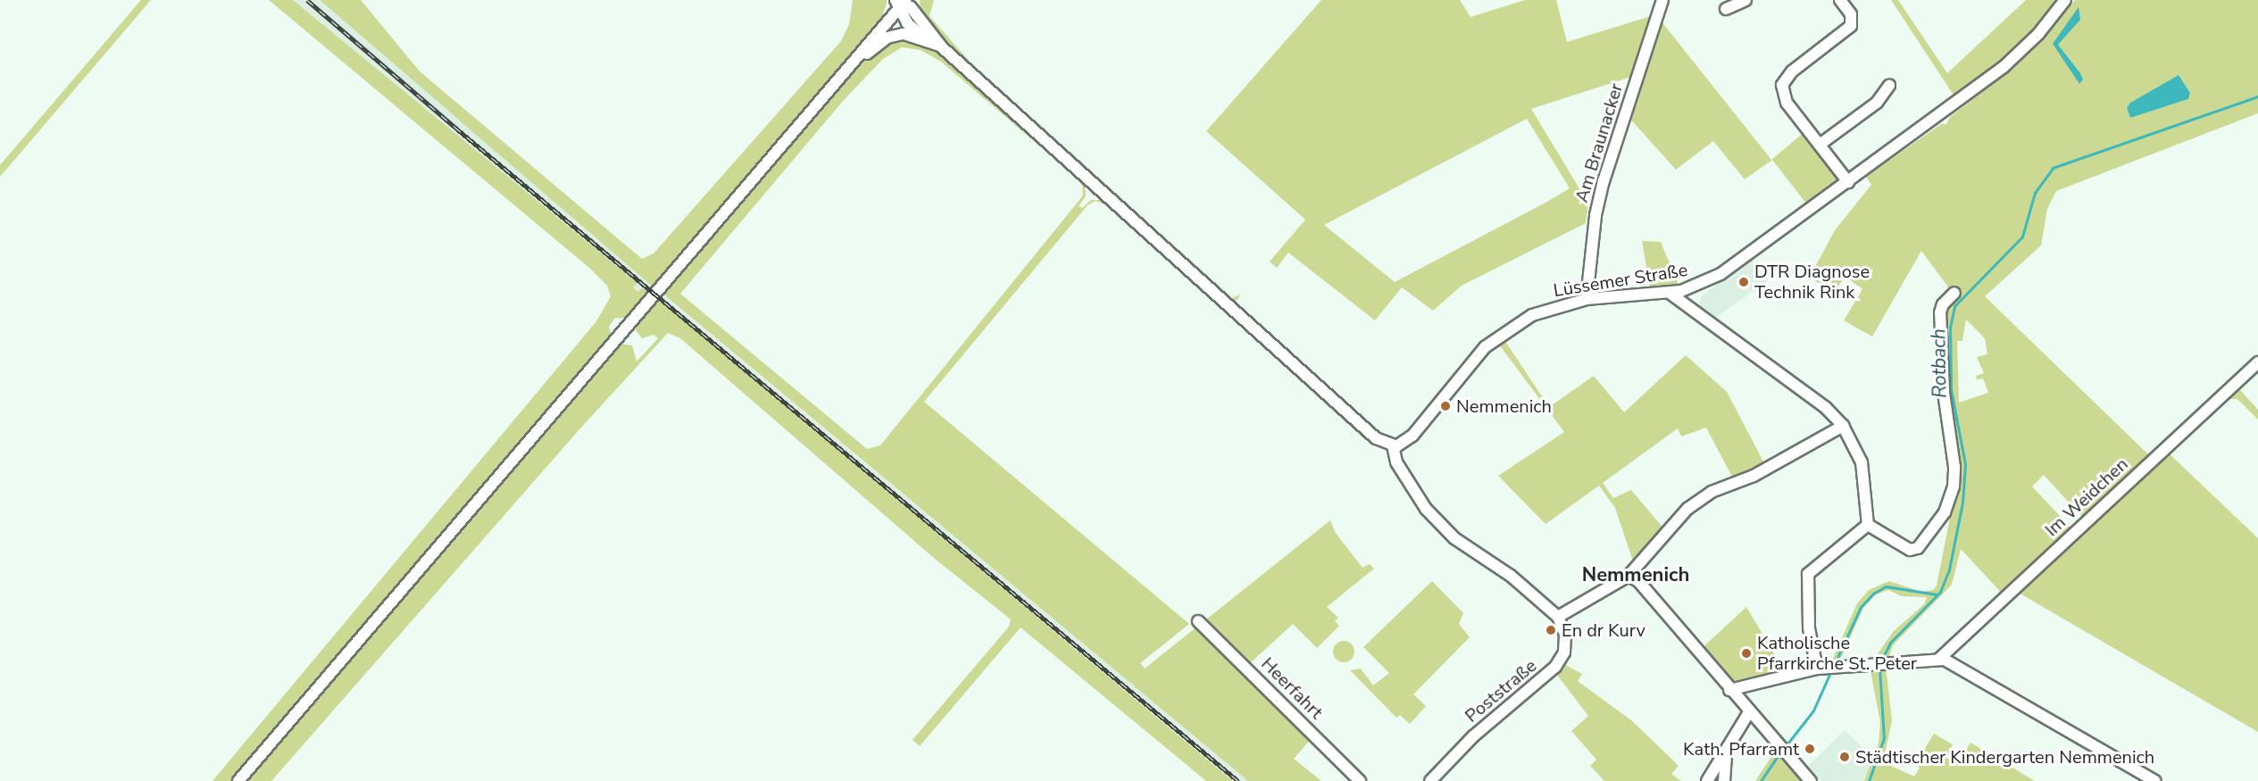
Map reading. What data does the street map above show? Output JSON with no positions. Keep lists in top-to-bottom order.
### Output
{
  "streets": {
    "street": [
      "Am Braunacker",
      "Lüssemer Straße",
      "Im Weidchen",
      "Heerfahrt",
      "Poststraße"
    ]
  },
  "crossings": [
    ["Am Braunacker", "Lüssemer Straße"]
  ],
  "districts": ["Nemmenich"],
  "water": ["Rotbach"],
  "places": [
    "DTR Diagnose Technik Rink",
    "Nemmenich",
    "En dr Kurv",
    "Katholische Pfarrkirche St. Peter",
    "Kath. Pfarramt",
    "Städtischer Kindergarten Nemmenich"
  ]
}
